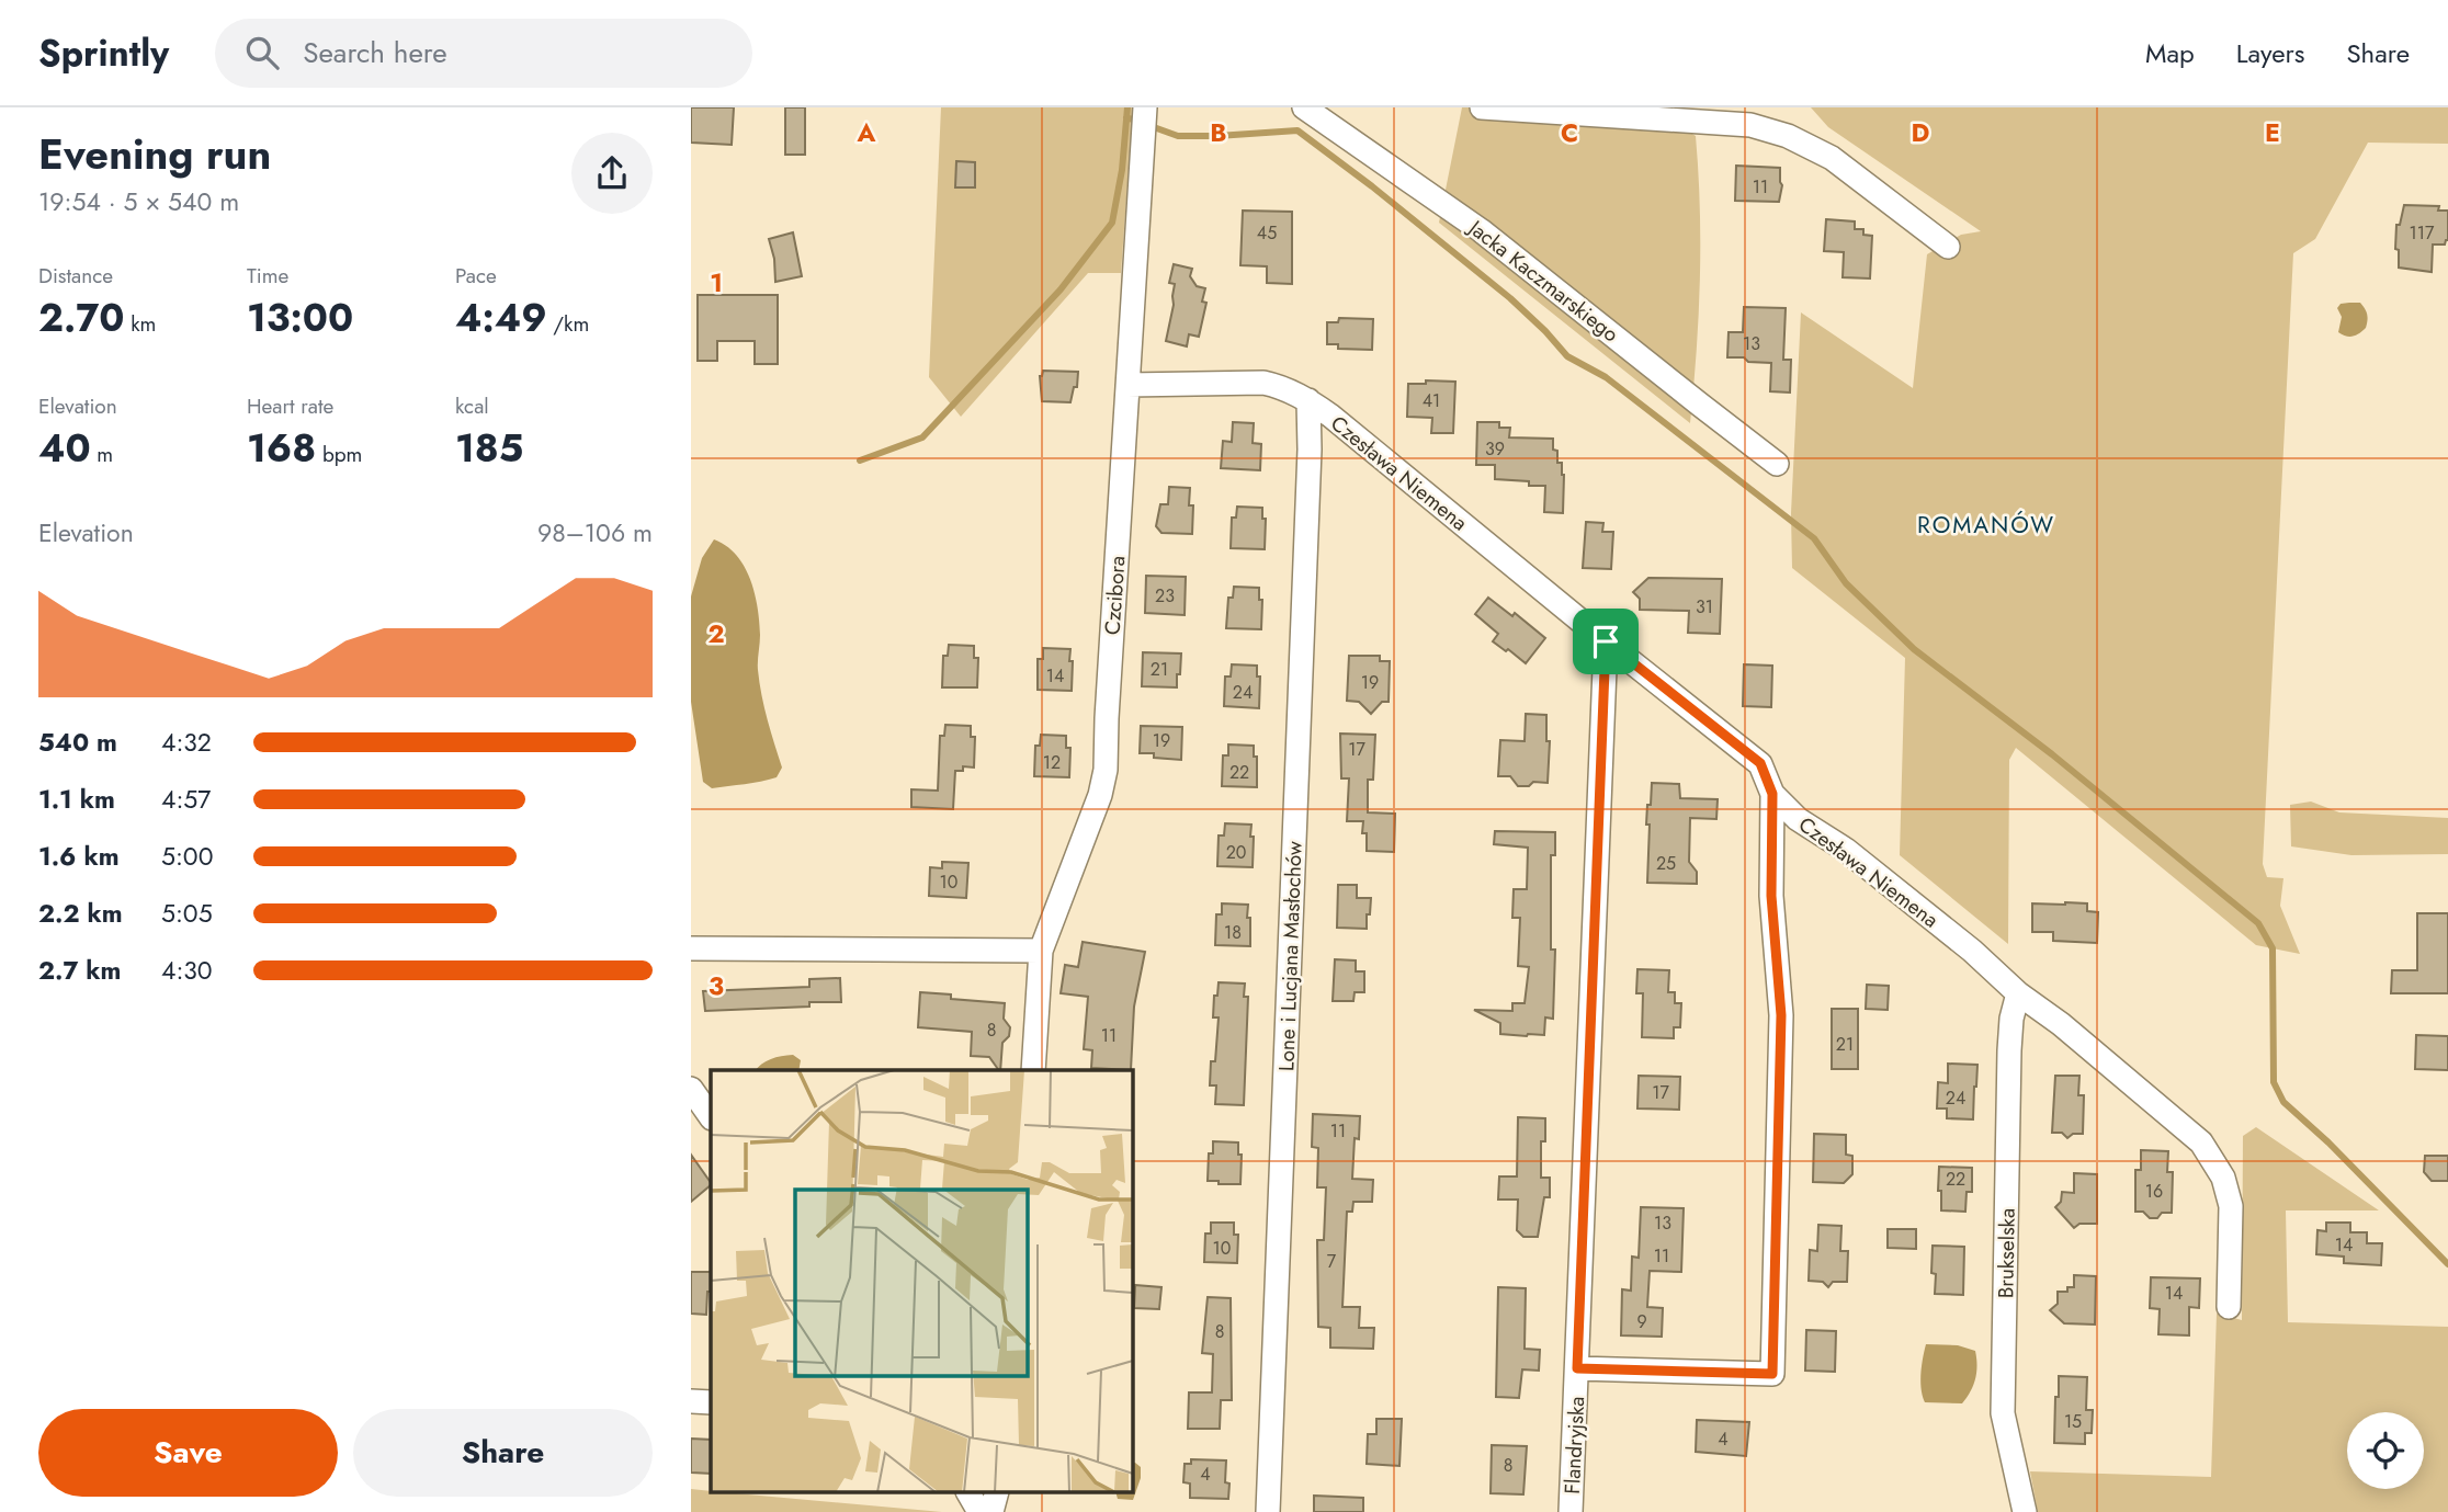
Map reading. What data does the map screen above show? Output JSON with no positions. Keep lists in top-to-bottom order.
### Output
{
  "streets": {
    "street": [
      "Jacka Kaczmarskiego",
      "Czesława Niemena",
      "Czcibora",
      "Lone i Lucjana Masłochów",
      "Brukselska",
      "Flandryjska"
    ]
  },
  "crossings": [
    ["Czesława Niemena", "Czcibora"],
    ["Czesława Niemena", "Lone i Lucjana Masłochów"],
    ["Czesława Niemena", "Brukselska"],
    ["Czesława Niemena", "Flandryjska"]
  ],
  "districts": ["ROMANÓW"],
  "house_numbers": [
    "11",
    "45",
    "117",
    "13",
    "41",
    "39",
    "23",
    "31",
    "21",
    "14",
    "19",
    "24",
    "19",
    "17",
    "12",
    "22",
    "20",
    "25",
    "10",
    "18",
    "8",
    "11",
    "21",
    "17",
    "24",
    "11",
    "22",
    "16",
    "13",
    "14",
    "10",
    "11",
    "7",
    "14",
    "9",
    "8",
    "15",
    "4",
    "8",
    "4"
  ],
  "page": {
    "header": "Sprintly",
    "search": "Search here",
    "nav": ["Map", "Layers", "Share"],
    "heading": ["Evening run", "19:54 · 5 × 540 m"],
    "stats": [
      ["Distance", "2.70 km"],
      ["Time", "13:00"],
      ["Pace", "4:49 /km"],
      ["Elevation", "40 m"],
      ["Heart rate", "168 bpm"],
      ["kcal", "185"]
    ],
    "chart": ["Elevation", "98–106 m"],
    "list": [
      {
        "name": "540 m",
        "note": "4:32"
      },
      {
        "name": "1.1 km",
        "note": "4:57"
      },
      {
        "name": "1.6 km",
        "note": "5:00"
      },
      {
        "name": "2.2 km",
        "note": "5:05"
      },
      {
        "name": "2.7 km",
        "note": "4:30"
      }
    ],
    "buttons": ["Save", "Share"]
  },
  "grid": {
    "columns": [
      "A",
      "B",
      "C",
      "D",
      "E"
    ],
    "rows": ["1", "2", "3"]
  }
}
